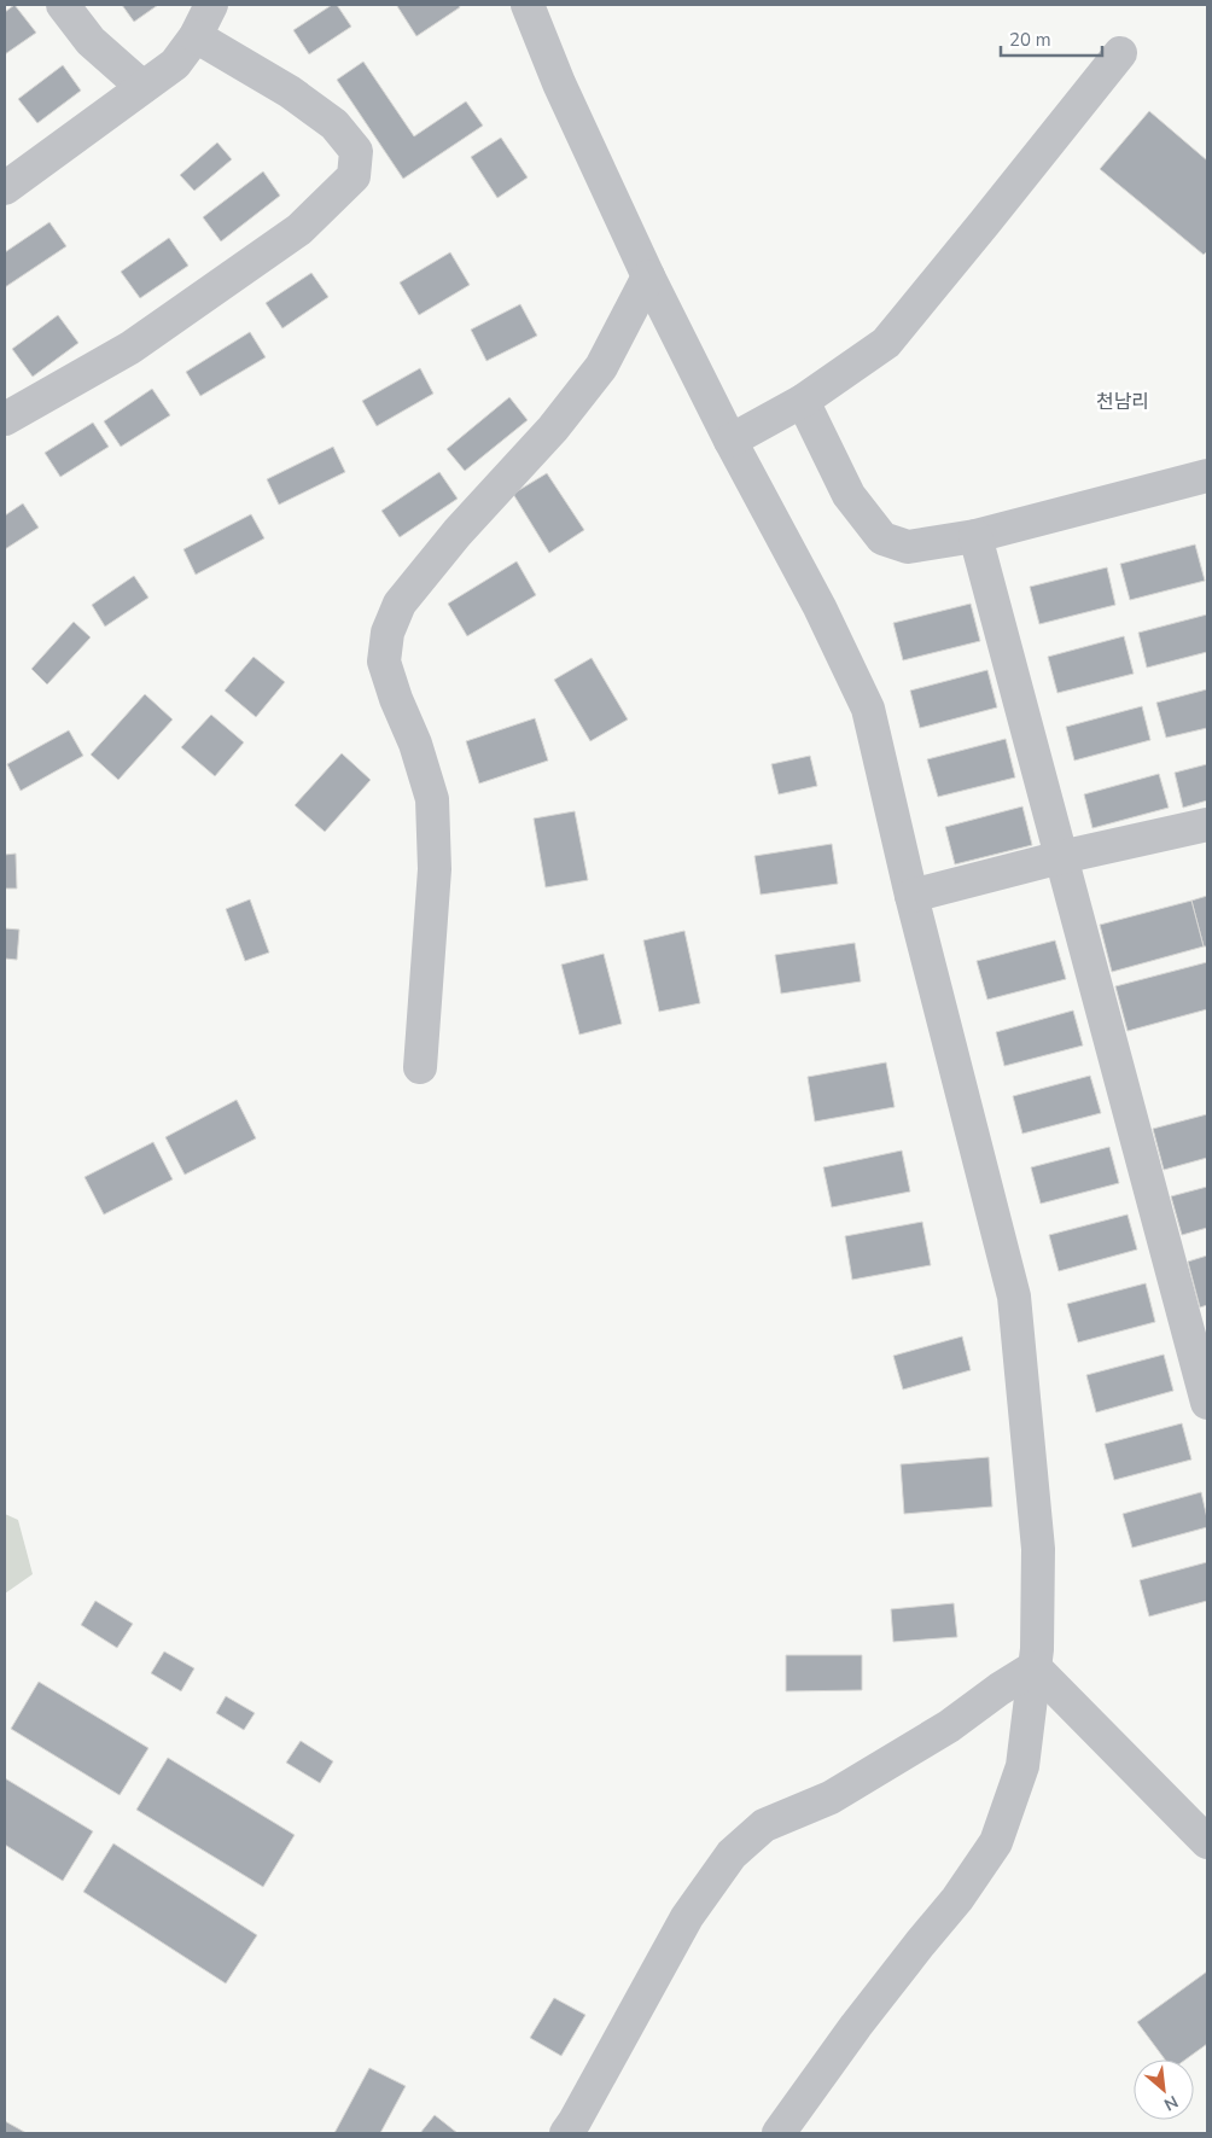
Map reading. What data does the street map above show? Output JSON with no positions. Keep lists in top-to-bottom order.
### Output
{
  "districts": ["천남리"],
  "scale_bar": "20 m",
  "north": "bottom right"
}
